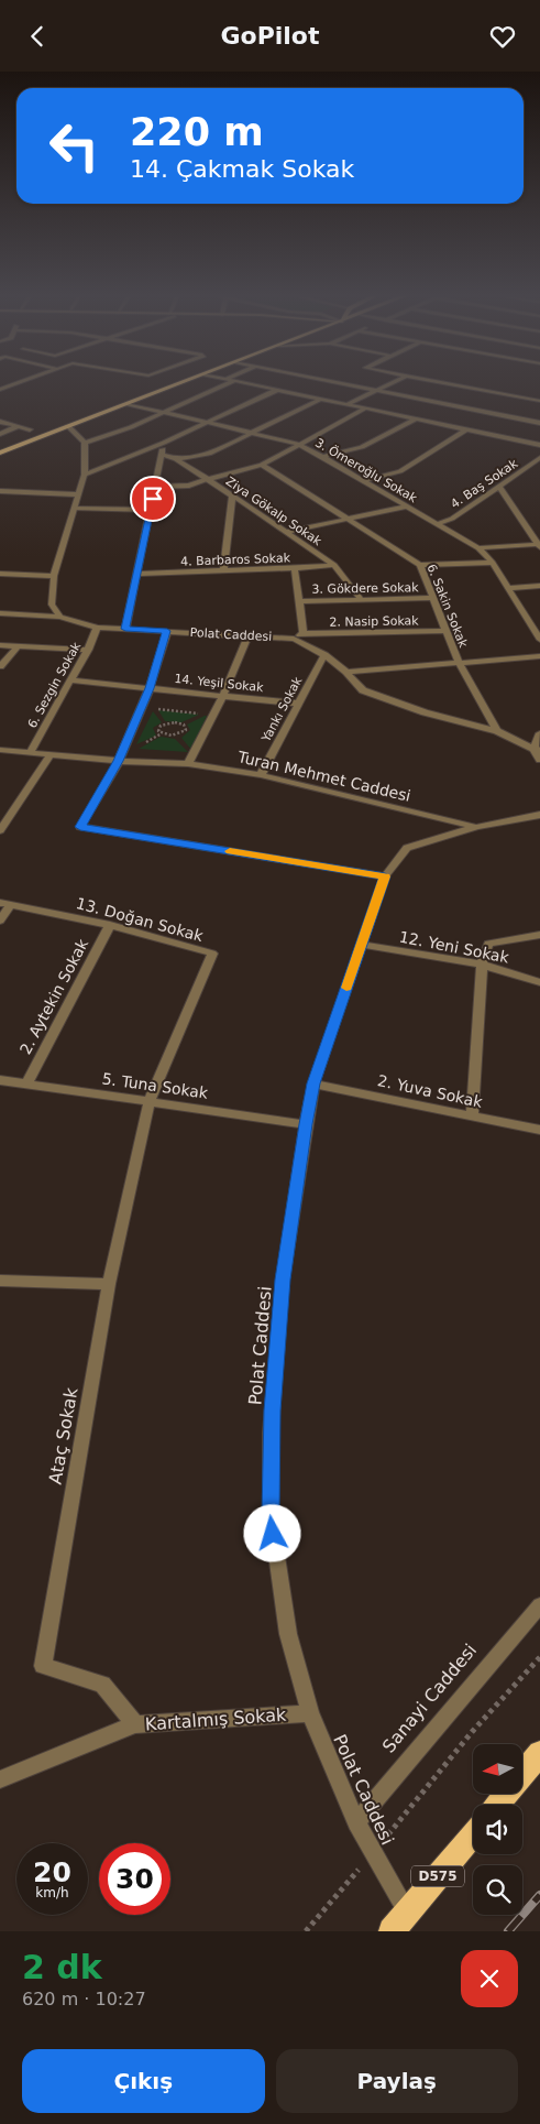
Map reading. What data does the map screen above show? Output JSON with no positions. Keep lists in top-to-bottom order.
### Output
{
  "streets": {
    "highway": ["D575"],
    "street": [
      "3. Ömeroğlu Sokak",
      "4. Baş Sokak",
      "Ziya Gökalp Sokak",
      "4. Barbaros Sokak",
      "3. Gökdere Sokak",
      "6. Sakin Sokak",
      "2. Nasip Sokak",
      "Polat Caddesi",
      "14. Yeşil Sokak",
      "6. Sezgin Sokak",
      "Yankı Sokak",
      "Turan Mehmet Caddesi",
      "13. Doğan Sokak",
      "12. Yeni Sokak",
      "2. Aytekin Sokak",
      "5. Tuna Sokak",
      "2. Yuva Sokak",
      "Ataç Sokak",
      "Sanayi Caddesi",
      "Kartalmış Sokak"
    ]
  },
  "crossings": [
    ["3. Ömeroğlu Sokak", "4. Baş Sokak"],
    ["Ziya Gökalp Sokak", "4. Barbaros Sokak"],
    ["Ziya Gökalp Sokak", "3. Gökdere Sokak"],
    ["3. Gökdere Sokak", "6. Sakin Sokak"],
    ["6. Sakin Sokak", "2. Nasip Sokak"],
    ["6. Sakin Sokak", "Polat Caddesi"],
    ["Polat Caddesi", "6. Sezgin Sokak"],
    ["Polat Caddesi", "Yankı Sokak"],
    ["Polat Caddesi", "Turan Mehmet Caddesi"],
    ["Polat Caddesi", "12. Yeni Sokak"],
    ["Polat Caddesi", "5. Tuna Sokak"],
    ["Polat Caddesi", "2. Yuva Sokak"],
    ["Polat Caddesi", "Sanayi Caddesi"],
    ["Polat Caddesi", "Kartalmış Sokak"],
    ["Polat Caddesi", "D575"],
    ["14. Yeşil Sokak", "6. Sezgin Sokak"],
    ["14. Yeşil Sokak", "Yankı Sokak"],
    ["6. Sezgin Sokak", "Turan Mehmet Caddesi"],
    ["Yankı Sokak", "Turan Mehmet Caddesi"],
    ["13. Doğan Sokak", "2. Aytekin Sokak"],
    ["13. Doğan Sokak", "5. Tuna Sokak"],
    ["13. Doğan Sokak", "Ataç Sokak"],
    ["2. Aytekin Sokak", "5. Tuna Sokak"],
    ["5. Tuna Sokak", "Ataç Sokak"],
    ["Ataç Sokak", "Kartalmış Sokak"]
  ],
  "north": "left",
  "page": {
    "header": "GoPilot",
    "turn": ["220 m", "14. Çakmak Sokak"],
    "speed": "20 km/h",
    "limit": "30",
    "heading": ["2 dk", "620 m · 10:27"],
    "buttons": ["Çıkış", "Paylaş"]
  }
}
